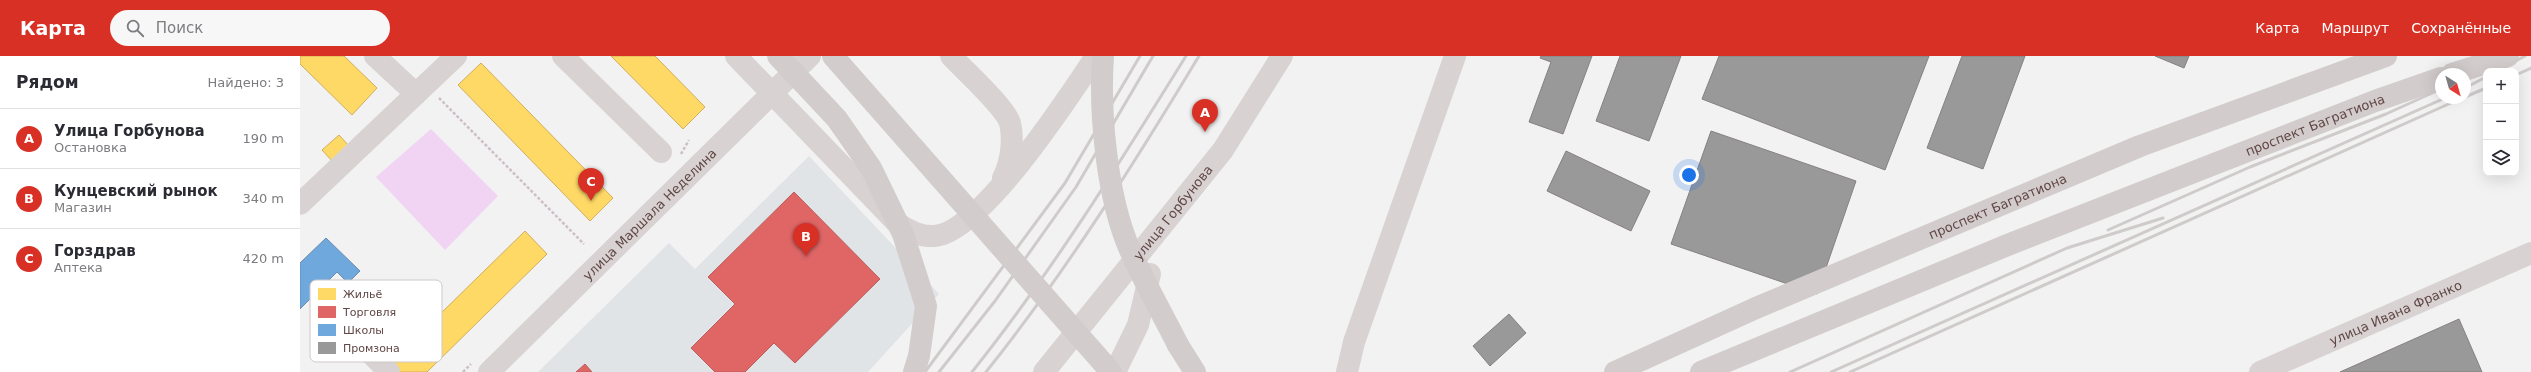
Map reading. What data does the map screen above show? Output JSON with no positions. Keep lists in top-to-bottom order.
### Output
{
  "streets": {
    "main road": ["проспект Багратиона"],
    "street": ["улица Горбунова", "улица Маршала Неделина", "улица Ивана Франко"]
  },
  "legend": [
    "Жильё",
    "Торговля",
    "Школы",
    "Промзона"
  ],
  "north": "bottom right",
  "page": {
    "header": "Карта",
    "search": "Поиск",
    "nav": ["Карта", "Маршрут", "Сохранённые"],
    "heading": ["Рядом", "Найдено: 3"],
    "map_buttons": ["+", "−"],
    "pins": ["A", "C", "B"],
    "list": [
      {
        "mark": "A",
        "name": "Улица Горбунова",
        "note": "Остановка",
        "value": "190 m"
      },
      {
        "mark": "B",
        "name": "Кунцевский рынок",
        "note": "Магазин",
        "value": "340 m"
      },
      {
        "mark": "C",
        "name": "Горздрав",
        "note": "Аптека",
        "value": "420 m"
      }
    ]
  }
}
